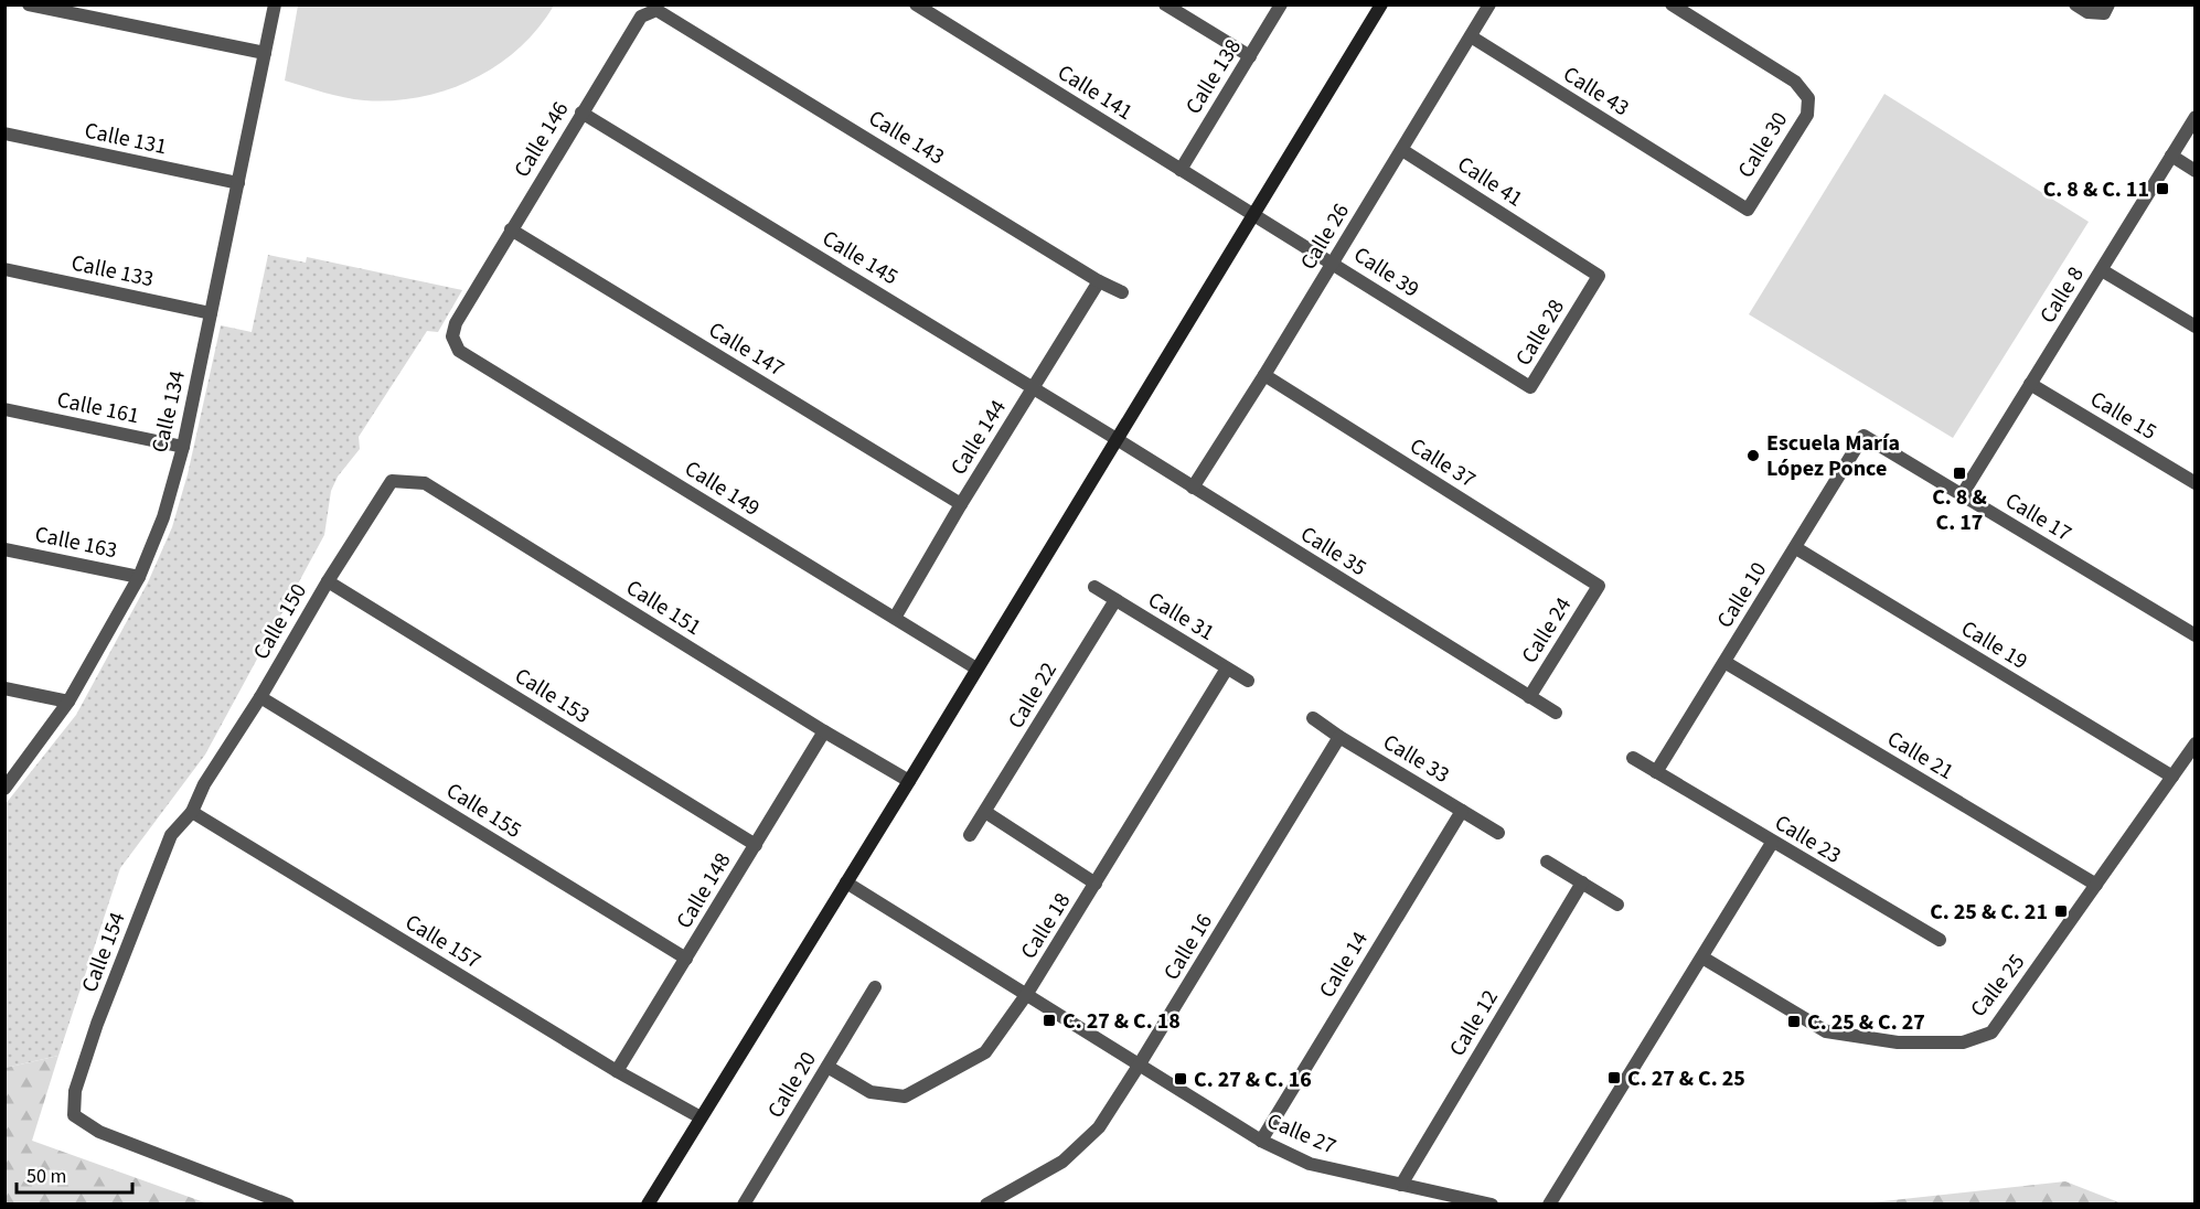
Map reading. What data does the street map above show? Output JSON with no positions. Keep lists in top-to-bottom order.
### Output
{
  "streets": {
    "street": [
      "Calle 138",
      "Calle 43",
      "Calle 141",
      "Calle 143",
      "Calle 131",
      "Calle 146",
      "Calle 30",
      "Calle 41",
      "Calle 26",
      "Calle 145",
      "Calle 133",
      "Calle 39",
      "Calle 8",
      "Calle 28",
      "Calle 147",
      "Calle 161",
      "Calle 134",
      "Calle 15",
      "Calle 144",
      "Calle 37",
      "Calle 149",
      "Calle 17",
      "Calle 163",
      "Calle 35",
      "Calle 10",
      "Calle 151",
      "Calle 31",
      "Calle 150",
      "Calle 24",
      "Calle 19",
      "Calle 153",
      "Calle 22",
      "Calle 21",
      "Calle 33",
      "Calle 155",
      "Calle 23",
      "Calle 148",
      "Calle 18",
      "Calle 157",
      "Calle 16",
      "Calle 154",
      "Calle 14",
      "Calle 25",
      "Calle 12",
      "Calle 20",
      "Calle 27"
    ]
  },
  "crossings": [
    ["Calle 138", "Calle 141"],
    ["Calle 43", "Calle 30"],
    ["Calle 43", "Calle 26"],
    ["Calle 141", "Calle 39"],
    ["Calle 143", "Calle 146"],
    ["Calle 143", "Calle 144"],
    ["Calle 131", "Calle 134"],
    ["Calle 146", "Calle 145"],
    ["Calle 146", "Calle 147"],
    ["Calle 146", "Calle 149"],
    ["Calle 41", "Calle 26"],
    ["Calle 41", "Calle 28"],
    ["Calle 26", "Calle 39"],
    ["Calle 26", "Calle 37"],
    ["Calle 26", "Calle 35"],
    ["Calle 145", "Calle 144"],
    ["Calle 145", "Calle 35"],
    ["Calle 133", "Calle 134"],
    ["Calle 39", "Calle 28"],
    ["Calle 8", "Calle 15"],
    ["Calle 8", "Calle 17"],
    ["Calle 147", "Calle 144"],
    ["Calle 161", "Calle 134"],
    ["Calle 134", "Calle 163"],
    ["Calle 144", "Calle 149"],
    ["Calle 37", "Calle 24"],
    ["Calle 17", "Calle 10"],
    ["Calle 35", "Calle 24"],
    ["Calle 10", "Calle 19"],
    ["Calle 10", "Calle 21"],
    ["Calle 10", "Calle 23"],
    ["Calle 151", "Calle 150"],
    ["Calle 151", "Calle 148"],
    ["Calle 31", "Calle 22"],
    ["Calle 31", "Calle 18"],
    ["Calle 150", "Calle 153"],
    ["Calle 150", "Calle 155"],
    ["Calle 150", "Calle 157"],
    ["Calle 150", "Calle 154"],
    ["Calle 19", "Calle 25"],
    ["Calle 153", "Calle 148"],
    ["Calle 21", "Calle 25"],
    ["Calle 33", "Calle 16"],
    ["Calle 33", "Calle 14"],
    ["Calle 155", "Calle 148"],
    ["Calle 148", "Calle 157"],
    ["Calle 18", "Calle 20"],
    ["Calle 18", "Calle 27"],
    ["Calle 157", "Calle 154"],
    ["Calle 16", "Calle 27"],
    ["Calle 14", "Calle 27"],
    ["Calle 12", "Calle 27"]
  ],
  "places": {
    "transit": [
      "C. 8 & C. 11",
      "C. 8 & C. 17",
      "C. 25 & C. 21",
      "C. 27 & C. 18",
      "C. 25 & C. 27",
      "C. 27 & C. 25",
      "C. 27 & C. 16"
    ],
    "other": ["Escuela María López Ponce"]
  },
  "scale_bar": "50 m"
}
